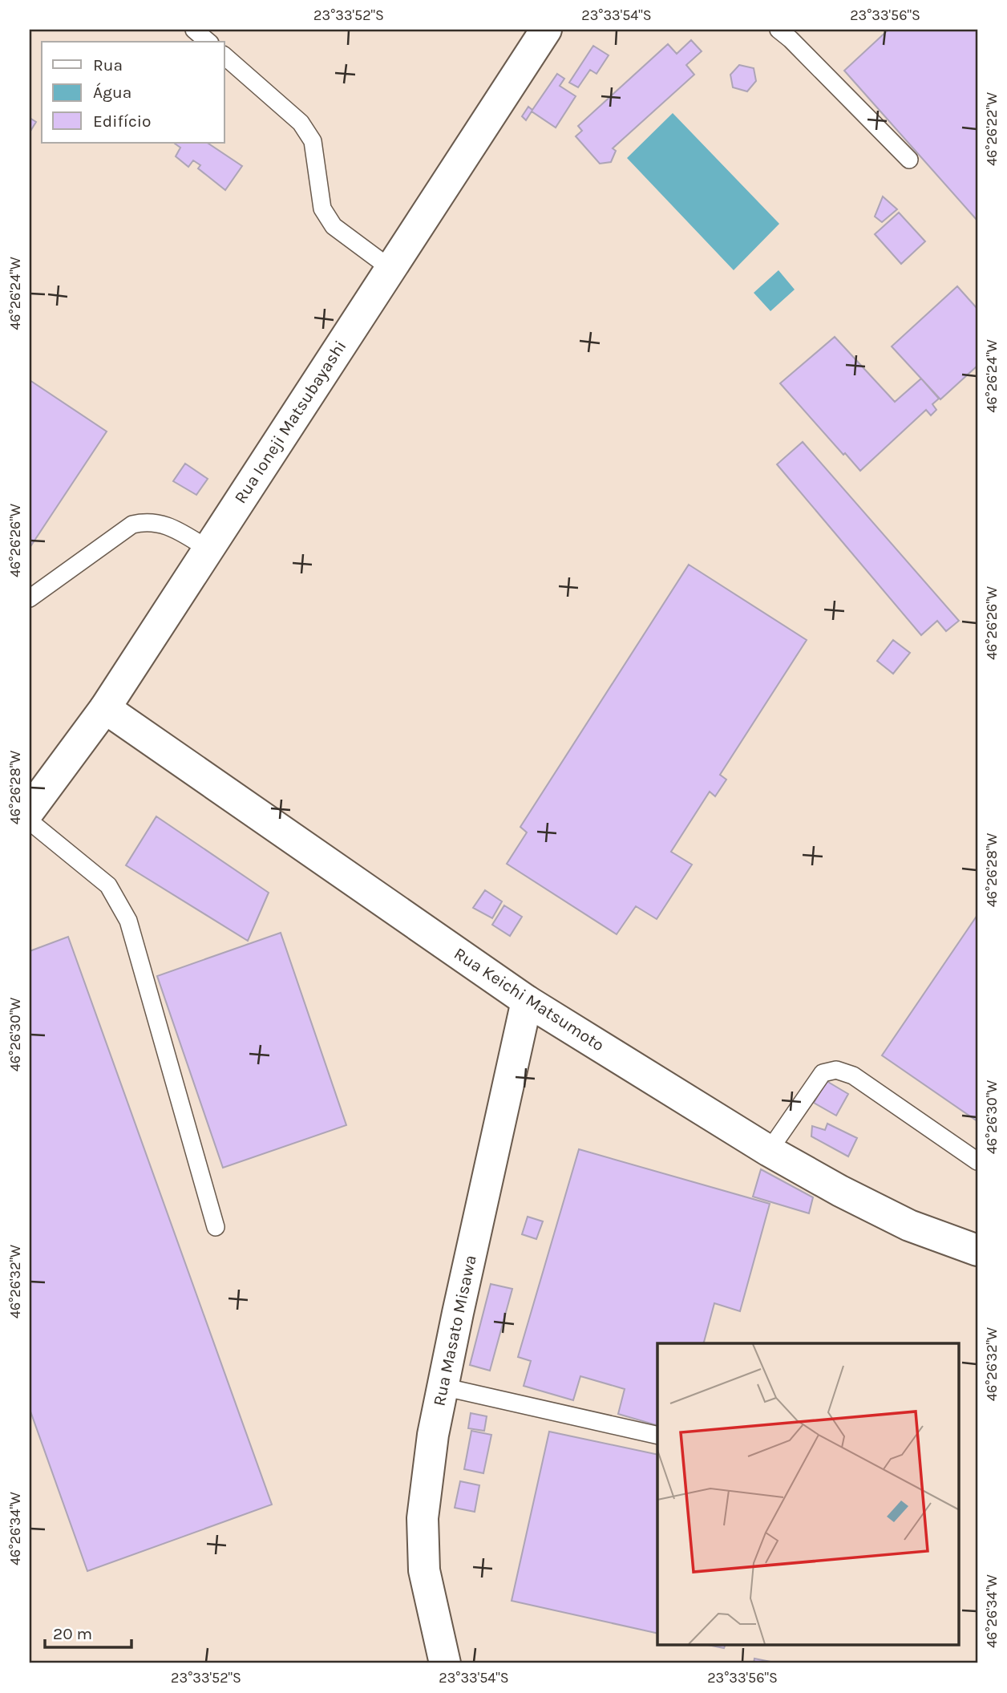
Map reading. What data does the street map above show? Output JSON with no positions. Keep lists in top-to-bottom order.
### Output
{
  "streets": {
    "main road": ["Rua Ioneji Matsubayashi", "Rua Keichi Matsumoto", "Rua Masato Misawa"]
  },
  "crossings": [
    ["Rua Ioneji Matsubayashi", "Rua Keichi Matsumoto"],
    ["Rua Keichi Matsumoto", "Rua Masato Misawa"]
  ],
  "legend": ["Rua", "Água", "Edifício"],
  "scale_bar": "20 m",
  "coordinates": [
    "23°33'52\"S",
    "23°33'54\"S",
    "23°33'56\"S",
    "46°26'22\"W",
    "46°26'24\"W",
    "46°26'26\"W",
    "46°26'28\"W",
    "46°26'30\"W",
    "46°26'32\"W",
    "46°26'34\"W"
  ]
}
